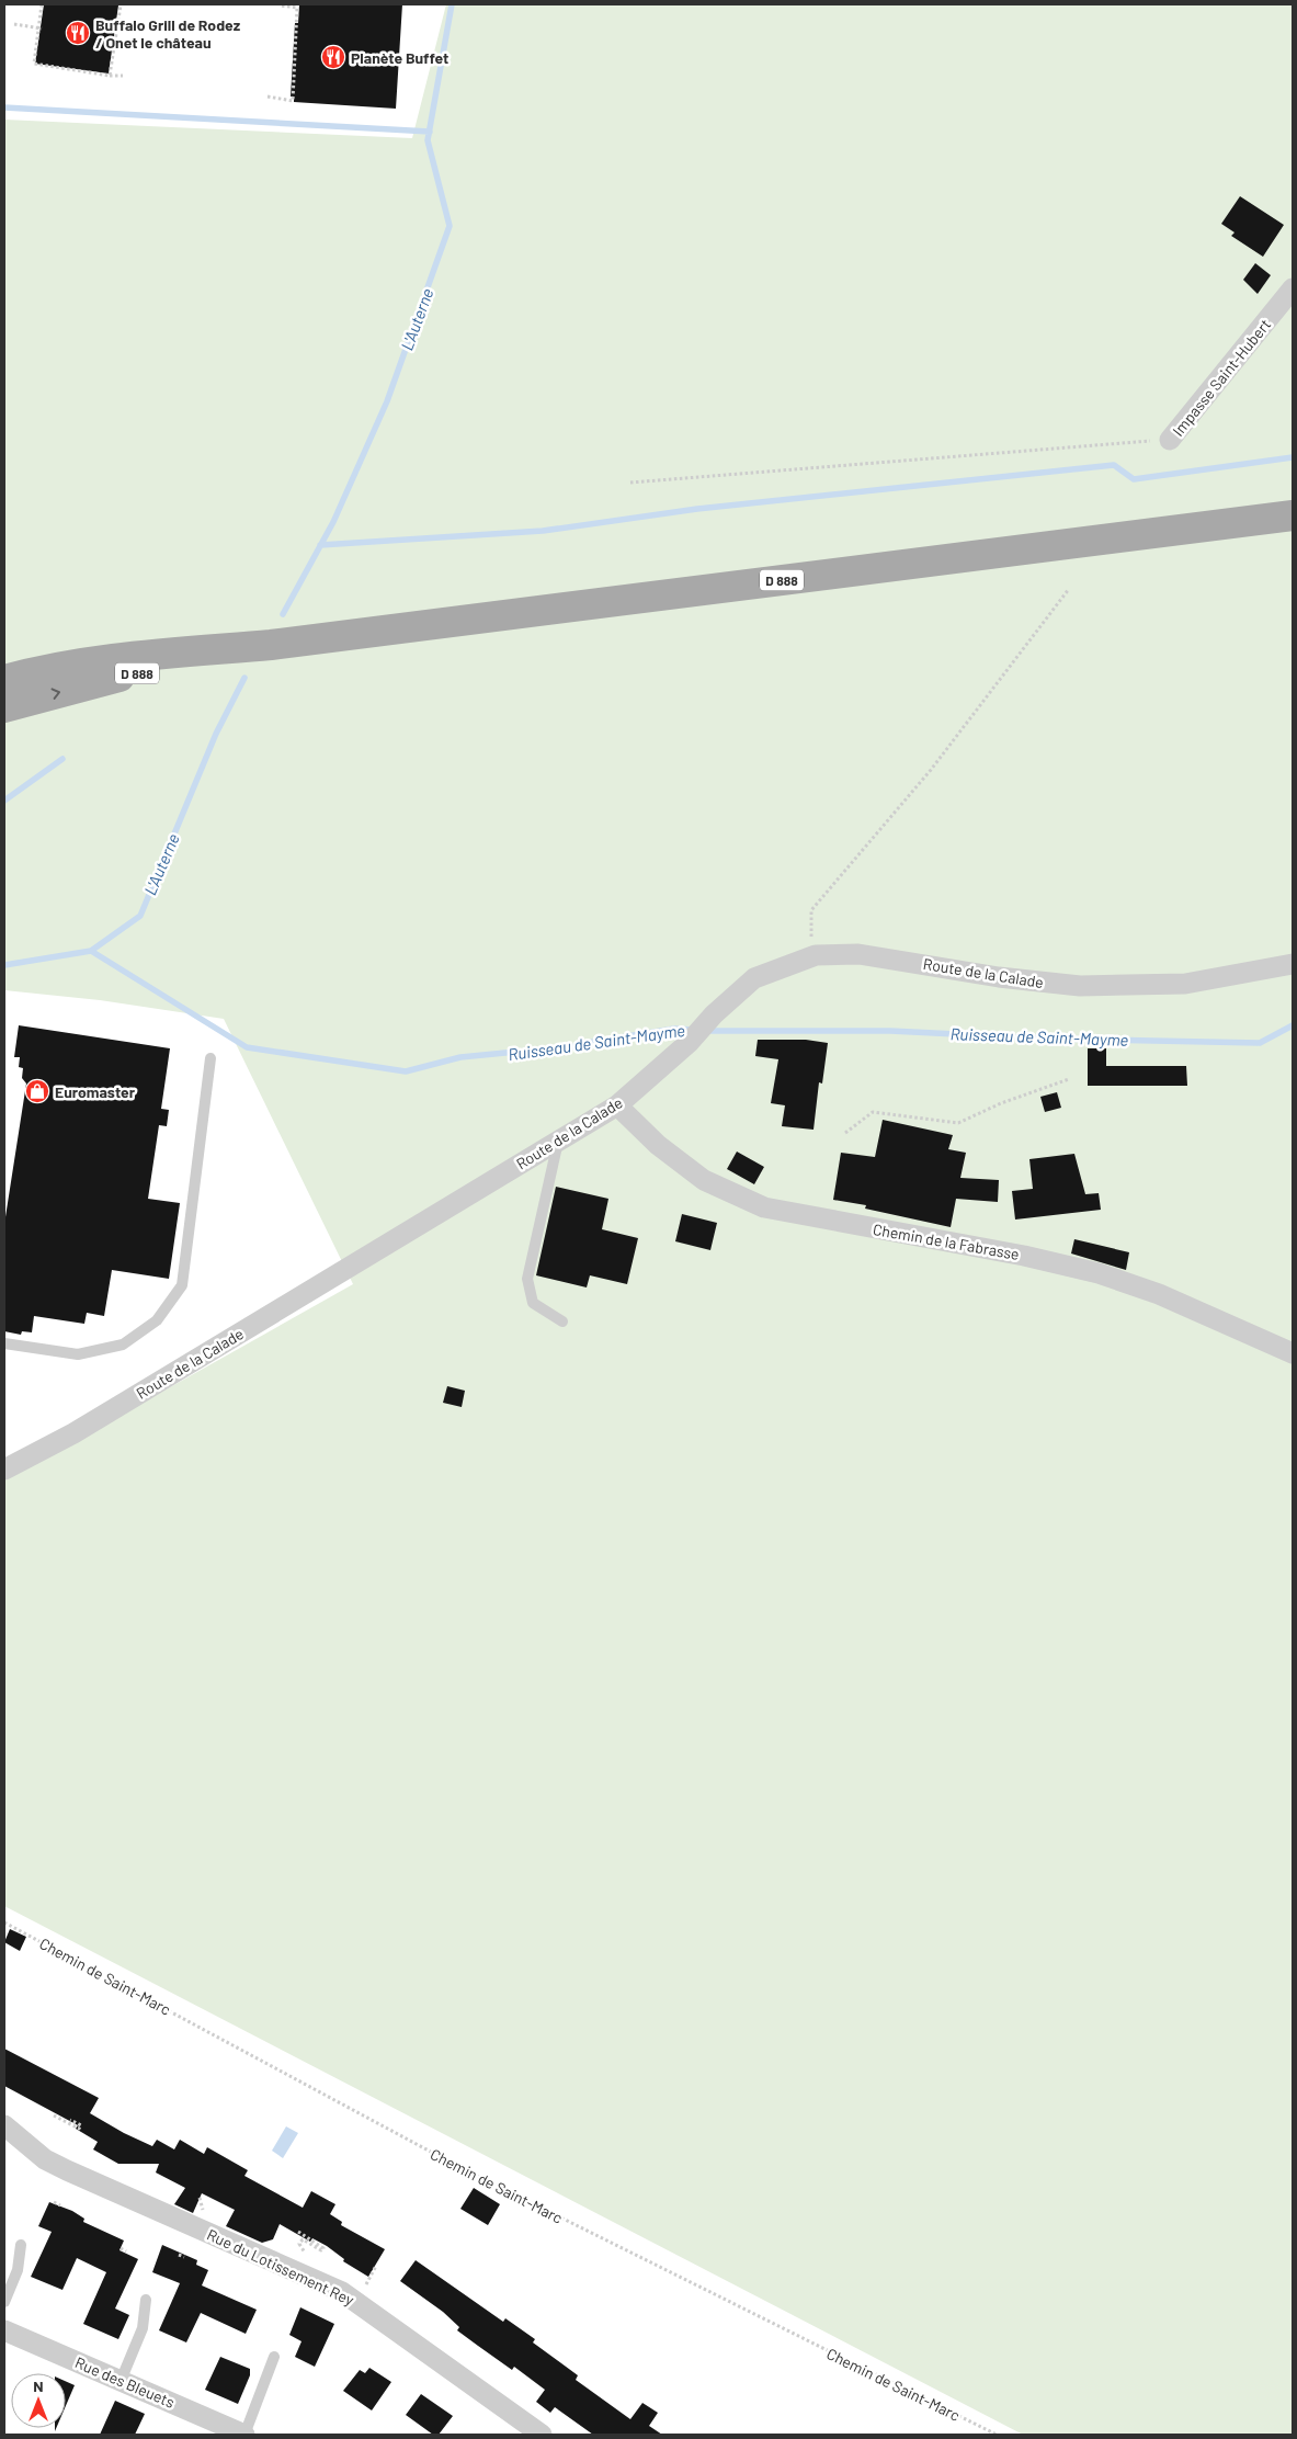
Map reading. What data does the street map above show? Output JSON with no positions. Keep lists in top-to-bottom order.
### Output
{
  "streets": {
    "main road": ["D 888"],
    "street": [
      "Impasse Saint-Hubert",
      "Route de la Calade",
      "Chemin de la Fabrasse",
      "Rue du Lotissement Rey",
      "Rue des Bleuets"
    ],
    "path": ["Chemin de Saint-Marc"]
  },
  "crossings": [
    ["Route de la Calade", "Chemin de la Fabrasse"]
  ],
  "water": ["L'Auterne", "Ruisseau de Saint-Mayme"],
  "places": {
    "restaurant": ["Buffalo Grill de Rodez / Onet le château", "Planète Buffet"],
    "shop": ["Euromaster"]
  },
  "north": "top"
}
